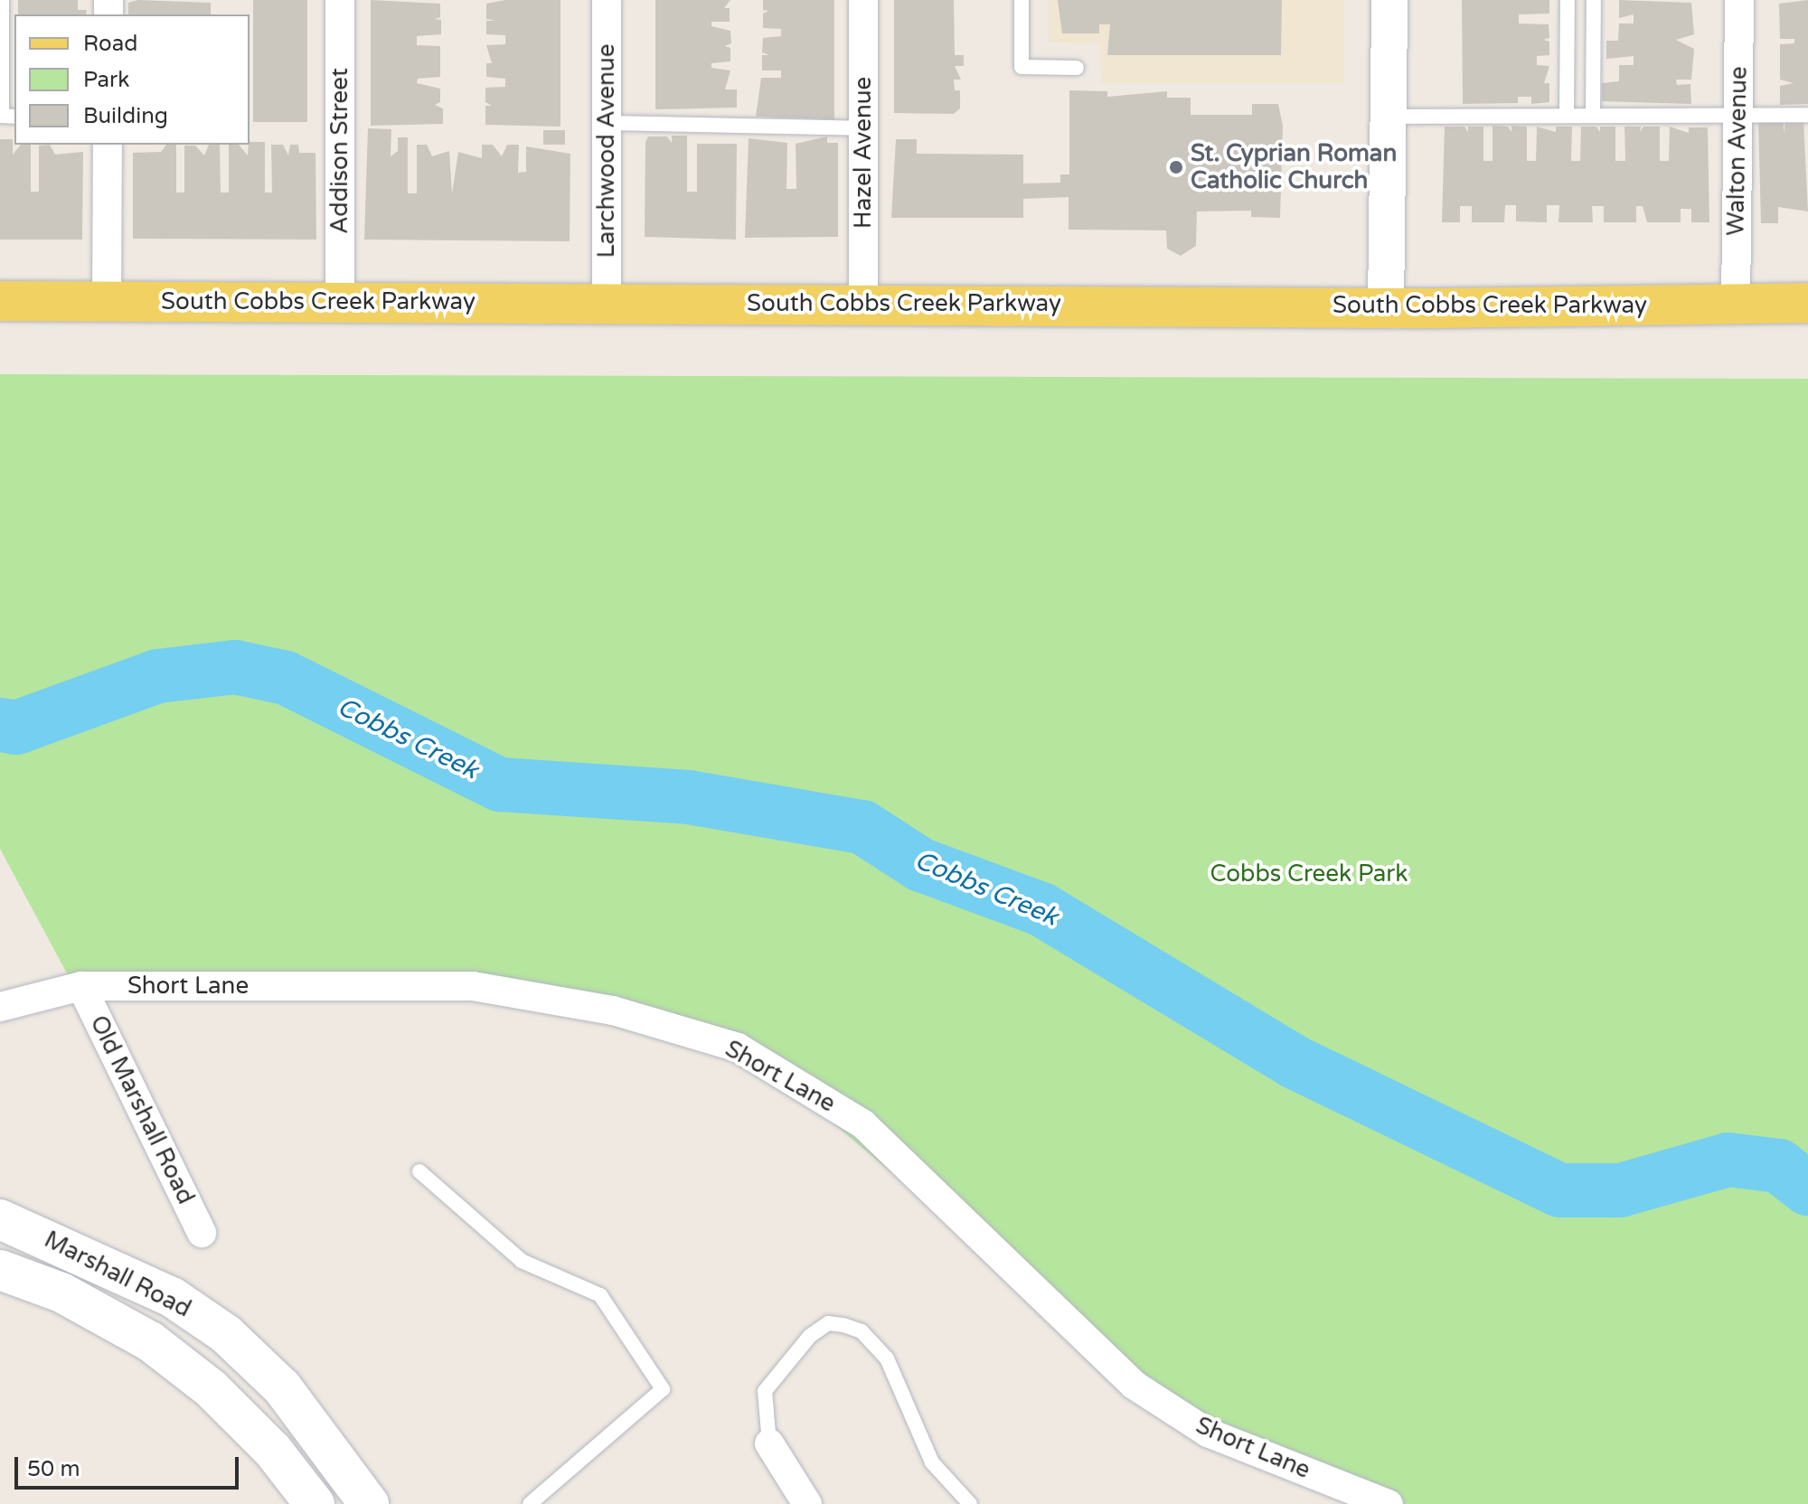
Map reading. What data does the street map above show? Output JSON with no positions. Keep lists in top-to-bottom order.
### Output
{
  "streets": {
    "main road": ["South Cobbs Creek Parkway", "Marshall Road"],
    "street": [
      "Addison Street",
      "Larchwood Avenue",
      "Walton Avenue",
      "Hazel Avenue",
      "Short Lane",
      "Old Marshall Road"
    ]
  },
  "crossings": [
    ["Addison Street", "South Cobbs Creek Parkway"],
    ["Larchwood Avenue", "South Cobbs Creek Parkway"],
    ["Walton Avenue", "South Cobbs Creek Parkway"],
    ["Hazel Avenue", "South Cobbs Creek Parkway"],
    ["Short Lane", "Old Marshall Road"]
  ],
  "water": ["Cobbs Creek"],
  "parks": ["Cobbs Creek Park"],
  "places": ["St. Cyprian Roman Catholic Church"],
  "legend": ["Road", "Park", "Building"],
  "scale_bar": "50 m"
}
